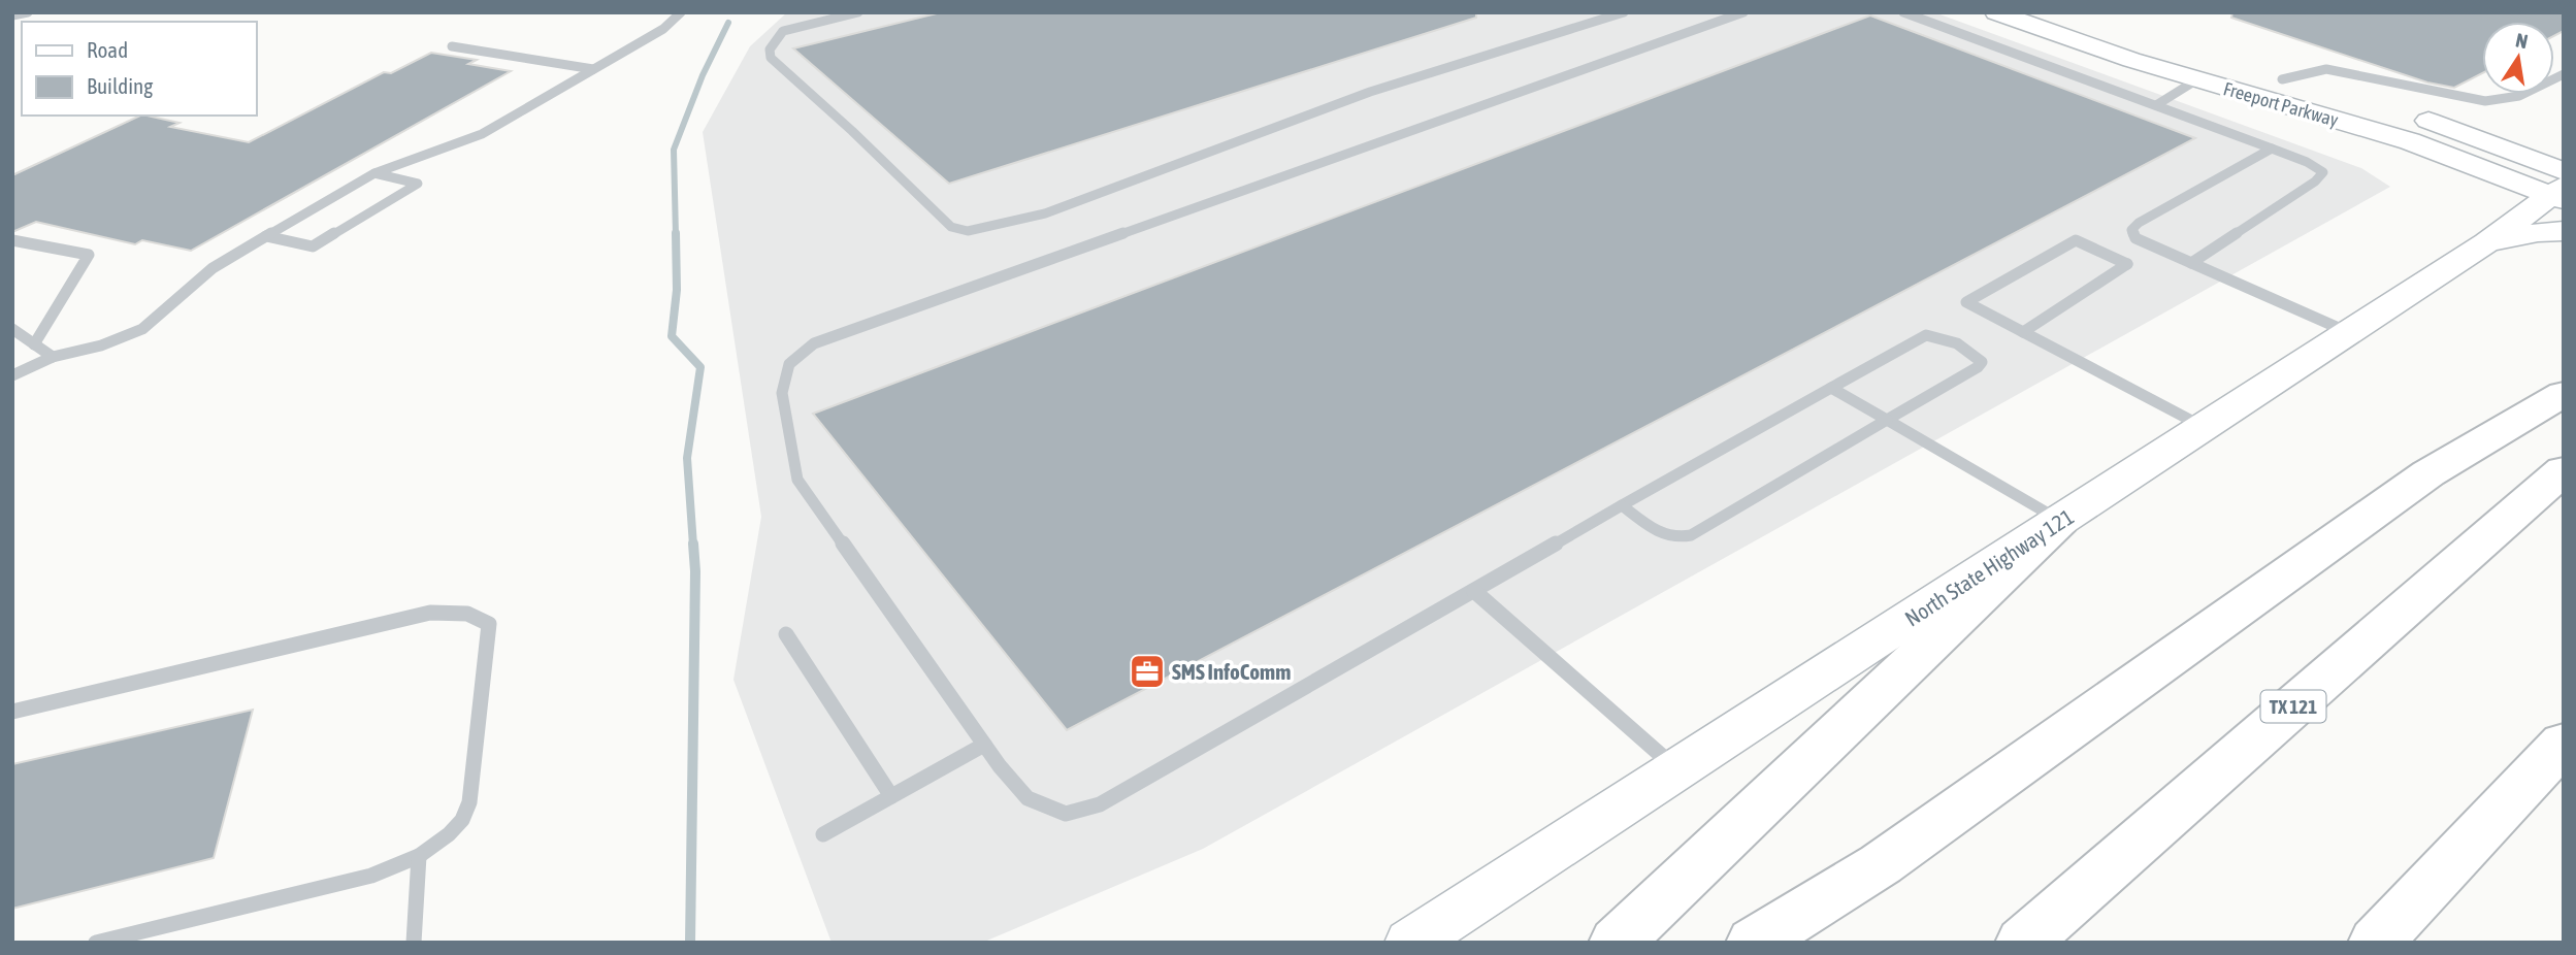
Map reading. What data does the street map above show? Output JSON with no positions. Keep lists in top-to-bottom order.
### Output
{
  "streets": {
    "highway": ["TX 121"],
    "main road": ["Freeport Parkway", "North State Highway 121"]
  },
  "crossings": [
    ["Freeport Parkway", "North State Highway 121"]
  ],
  "places": {
    "office": ["SMS InfoComm"]
  },
  "legend": ["Road", "Building"],
  "north": "top"
}
